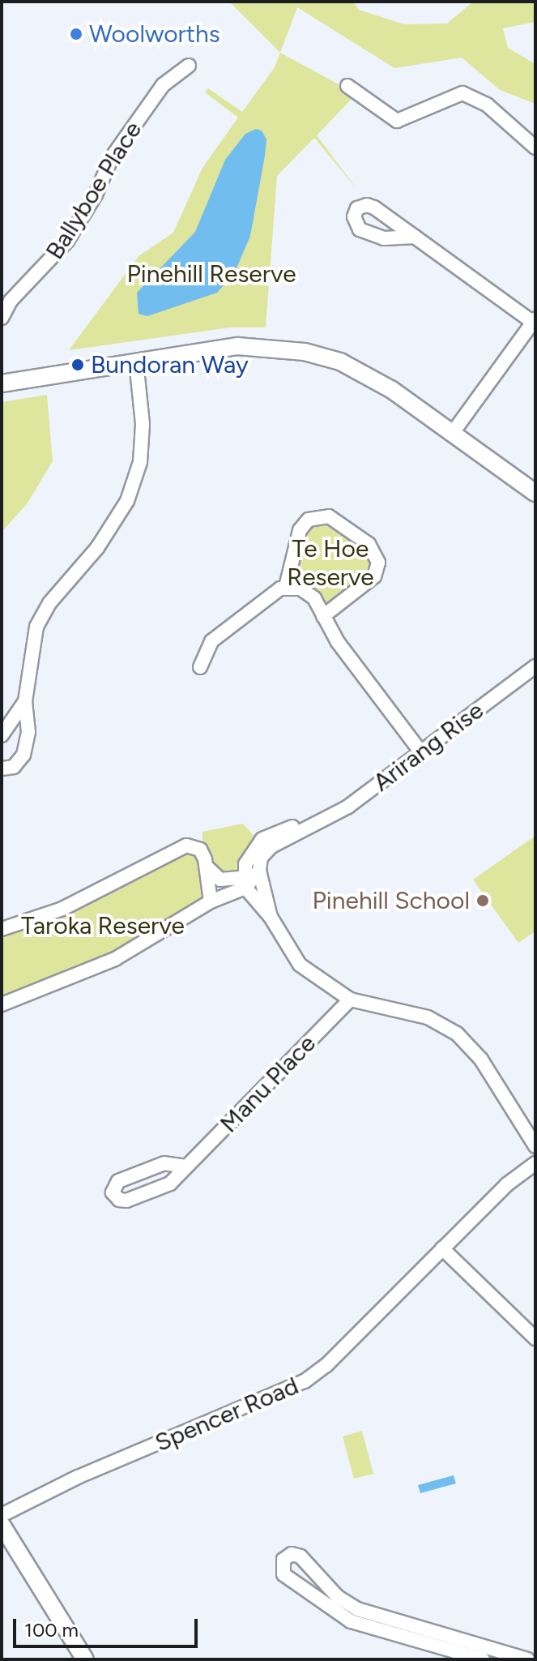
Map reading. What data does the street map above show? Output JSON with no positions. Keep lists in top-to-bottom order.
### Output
{
  "streets": {
    "street": [
      "Ballyboe Place",
      "Arirang Rise",
      "Manu Place",
      "Spencer Road"
    ]
  },
  "parks": ["Pinehill Reserve", "Te Hoe Reserve", "Taroka Reserve"],
  "places": ["Woolworths", "Bundoran Way", "Pinehill School"],
  "scale_bar": "100 m"
}
